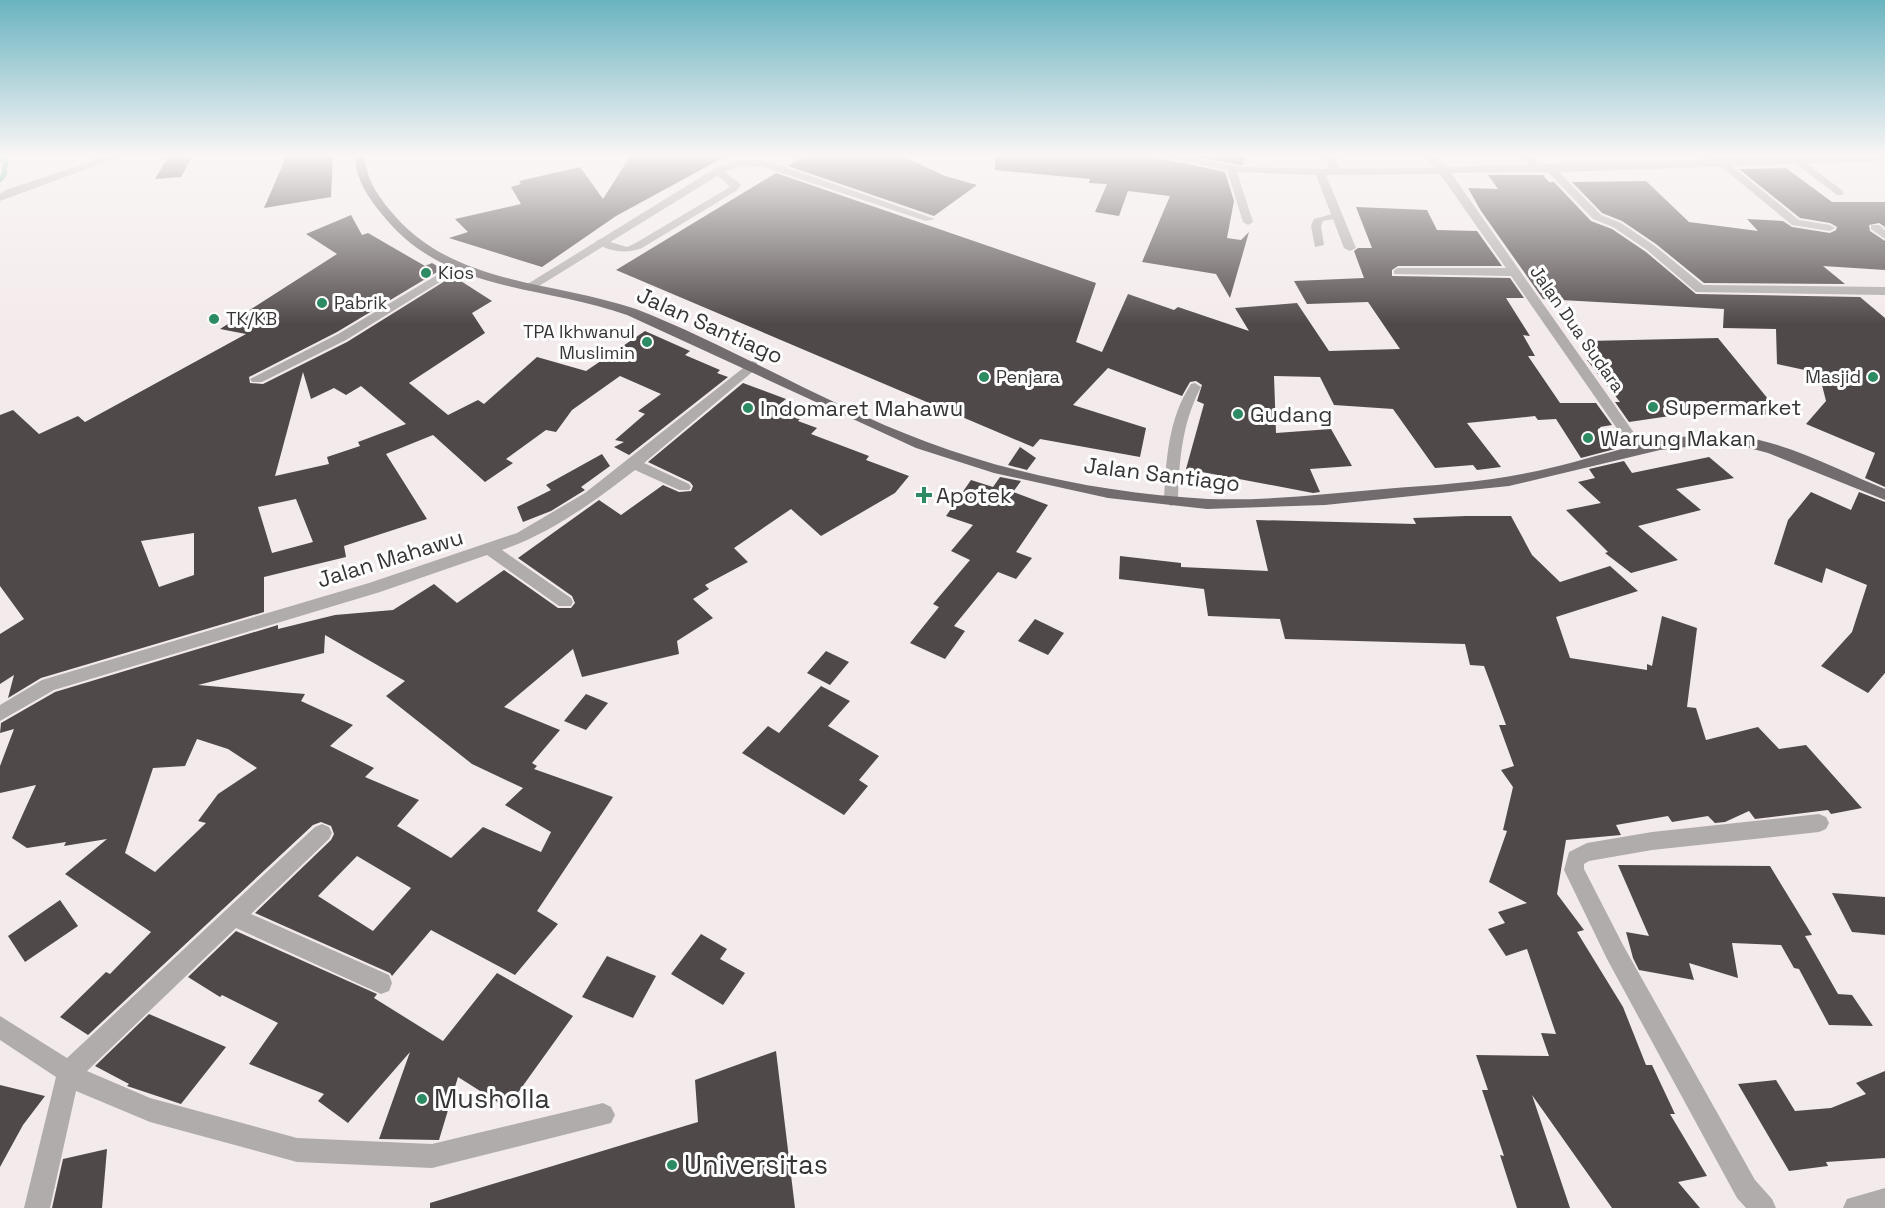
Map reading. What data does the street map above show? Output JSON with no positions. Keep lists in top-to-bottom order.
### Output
{
  "streets": {
    "highway": ["Jalan Santiago"],
    "street": ["Jalan Dua Sudara", "Jalan Mahawu"]
  },
  "crossings": [
    ["Jalan Santiago", "Jalan Dua Sudara"],
    ["Jalan Santiago", "Jalan Mahawu"]
  ],
  "places": {
    "other": [
      "Kios",
      "Pabrik",
      "TK/KB",
      "TPA Ikhwanul Muslimin",
      "Penjara",
      "Masjid",
      "Supermarket",
      "Indomaret Mahawu",
      "Gudang",
      "Warung Makan",
      "Musholla",
      "Universitas"
    ],
    "health": ["Apotek"]
  }
}
